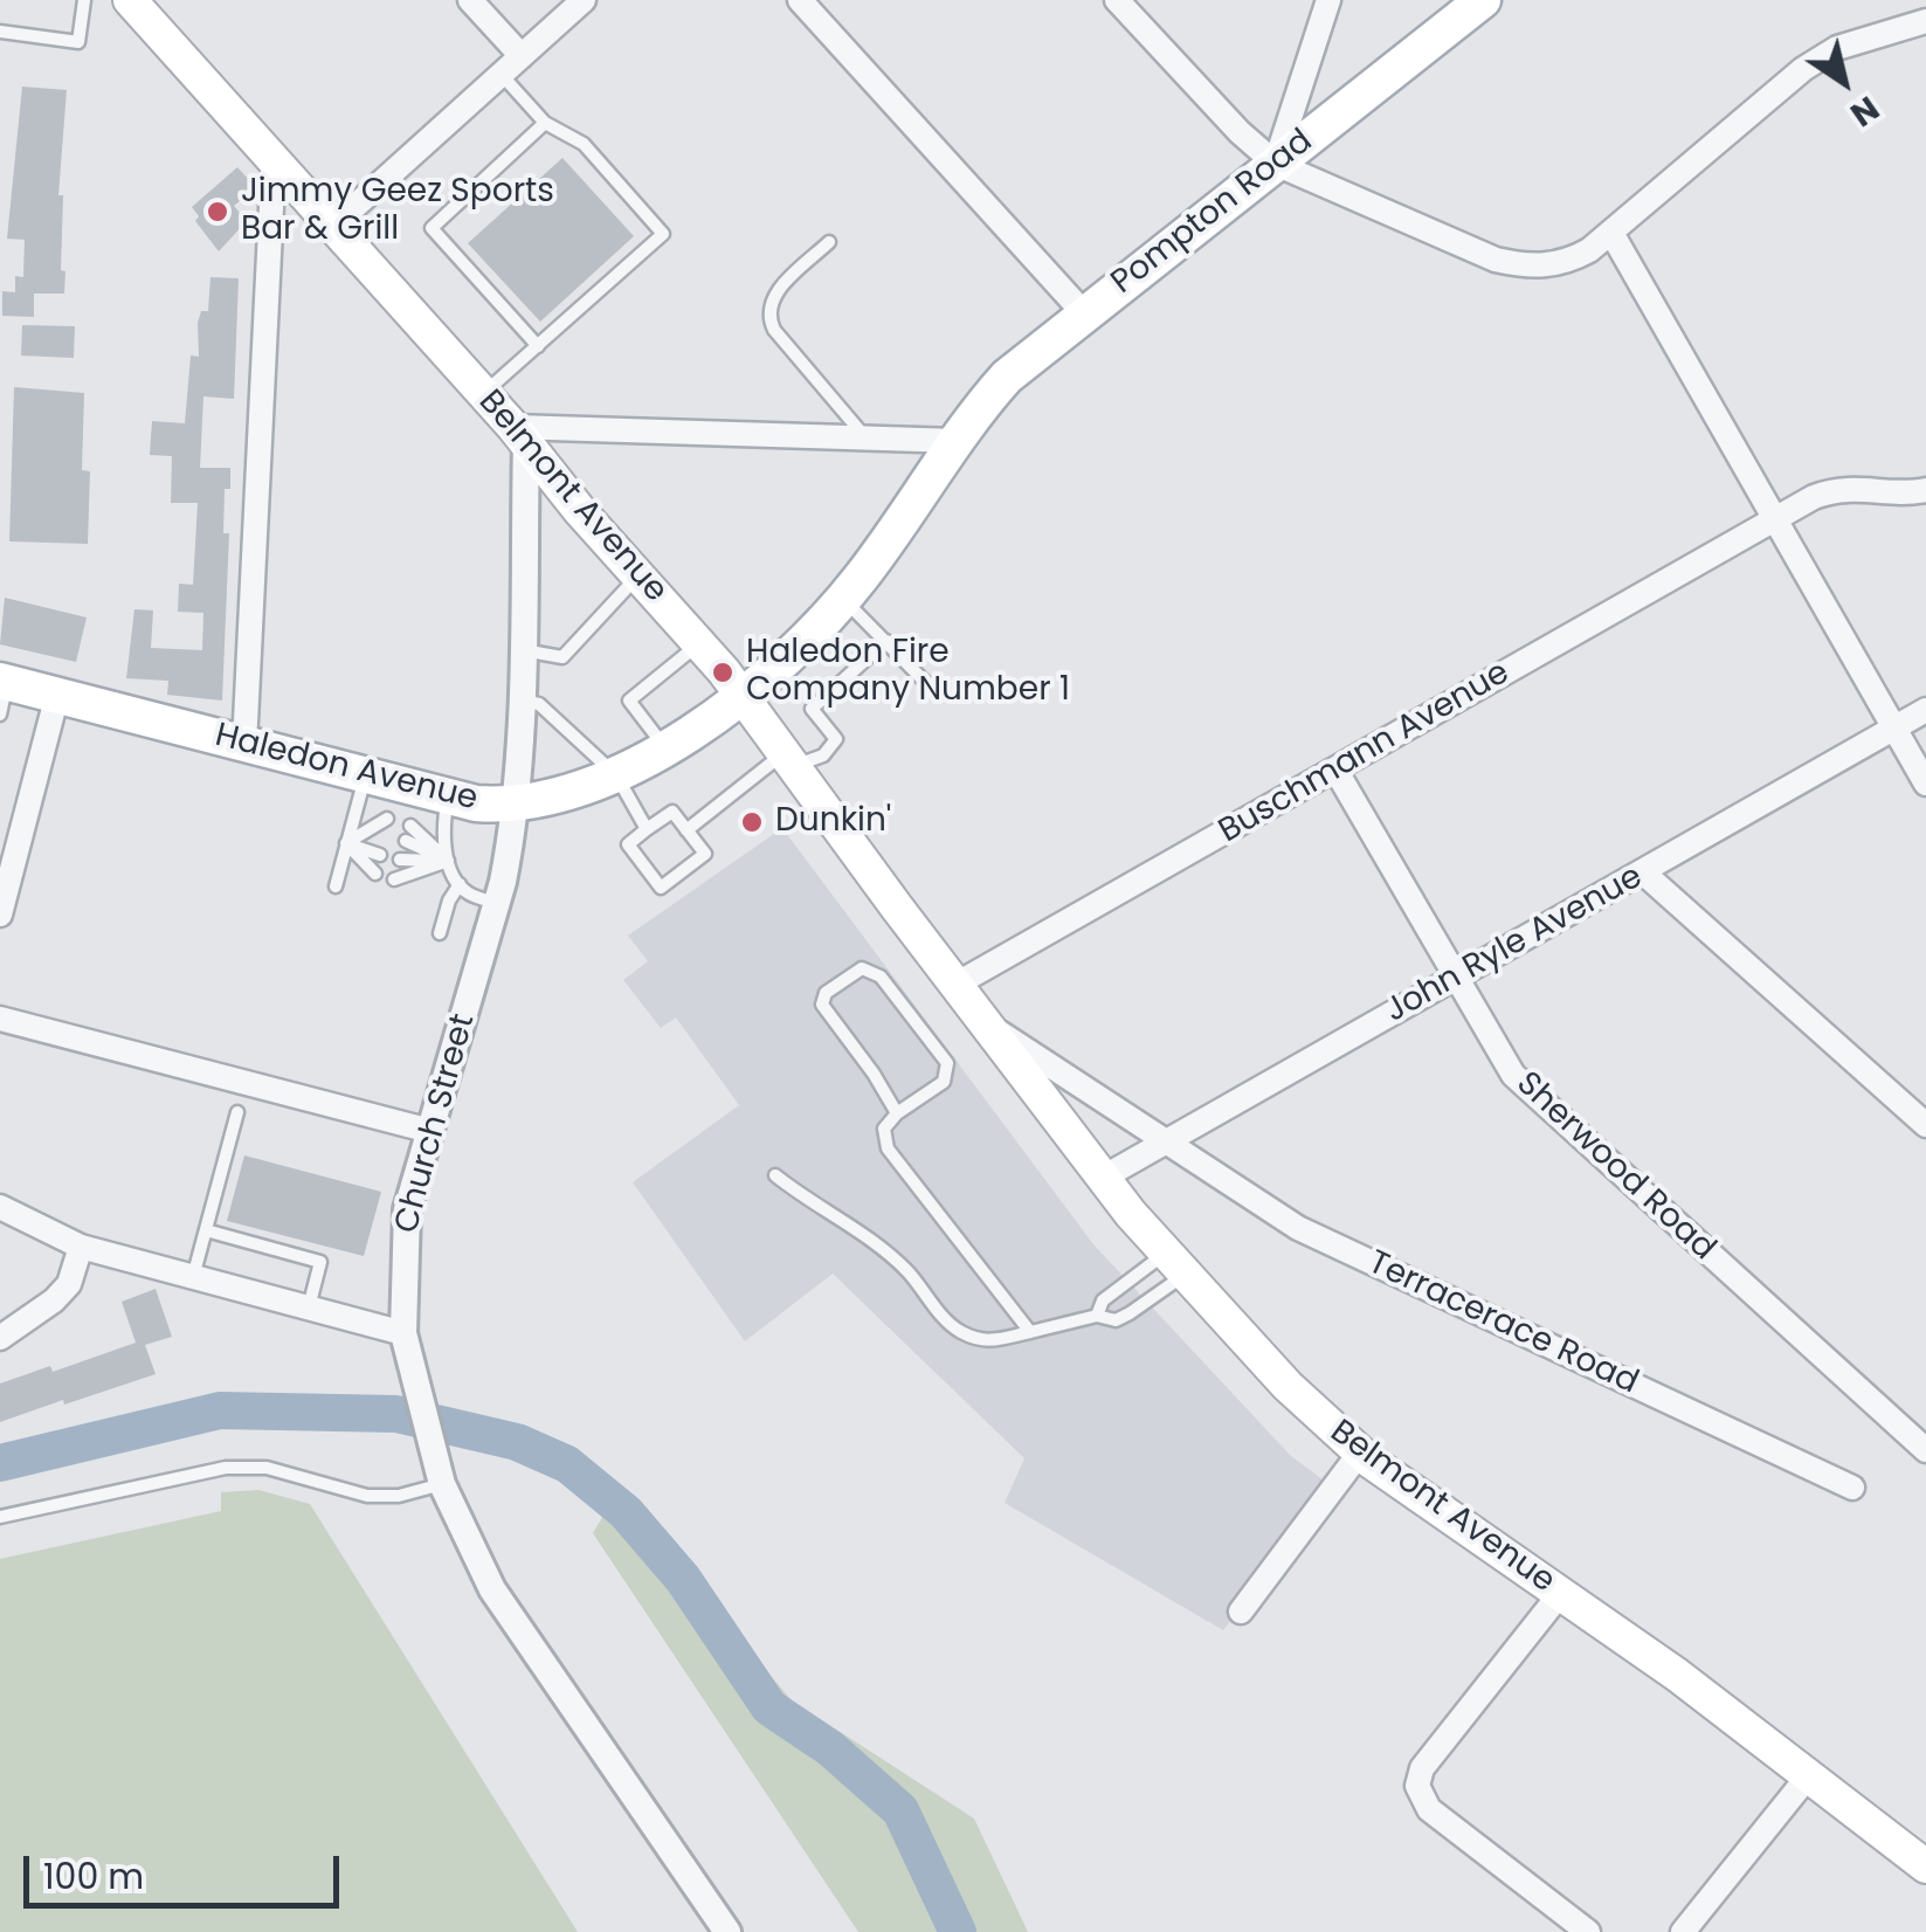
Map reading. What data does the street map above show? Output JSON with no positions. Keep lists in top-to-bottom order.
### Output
{
  "streets": {
    "main road": ["Pompton Road", "Belmont Avenue", "Haledon Avenue"],
    "street": [
      "Buschmann Avenue",
      "John Ryle Avenue",
      "Church Street",
      "Sherwood Road",
      "Terracerace Road"
    ]
  },
  "crossings": [
    ["Pompton Road", "Haledon Avenue"],
    ["Belmont Avenue", "Buschmann Avenue"],
    ["Belmont Avenue", "Haledon Avenue"],
    ["Belmont Avenue", "John Ryle Avenue"],
    ["Belmont Avenue", "Church Street"],
    ["Belmont Avenue", "Terracerace Road"],
    ["Buschmann Avenue", "Sherwood Road"],
    ["Haledon Avenue", "Church Street"],
    ["John Ryle Avenue", "Sherwood Road"],
    ["John Ryle Avenue", "Terracerace Road"]
  ],
  "places": ["Jimmy Geez Sports Bar & Grill", "Haledon Fire Company Number 1", "Dunkin'"],
  "scale_bar": "100 m",
  "north": "bottom right"
}
